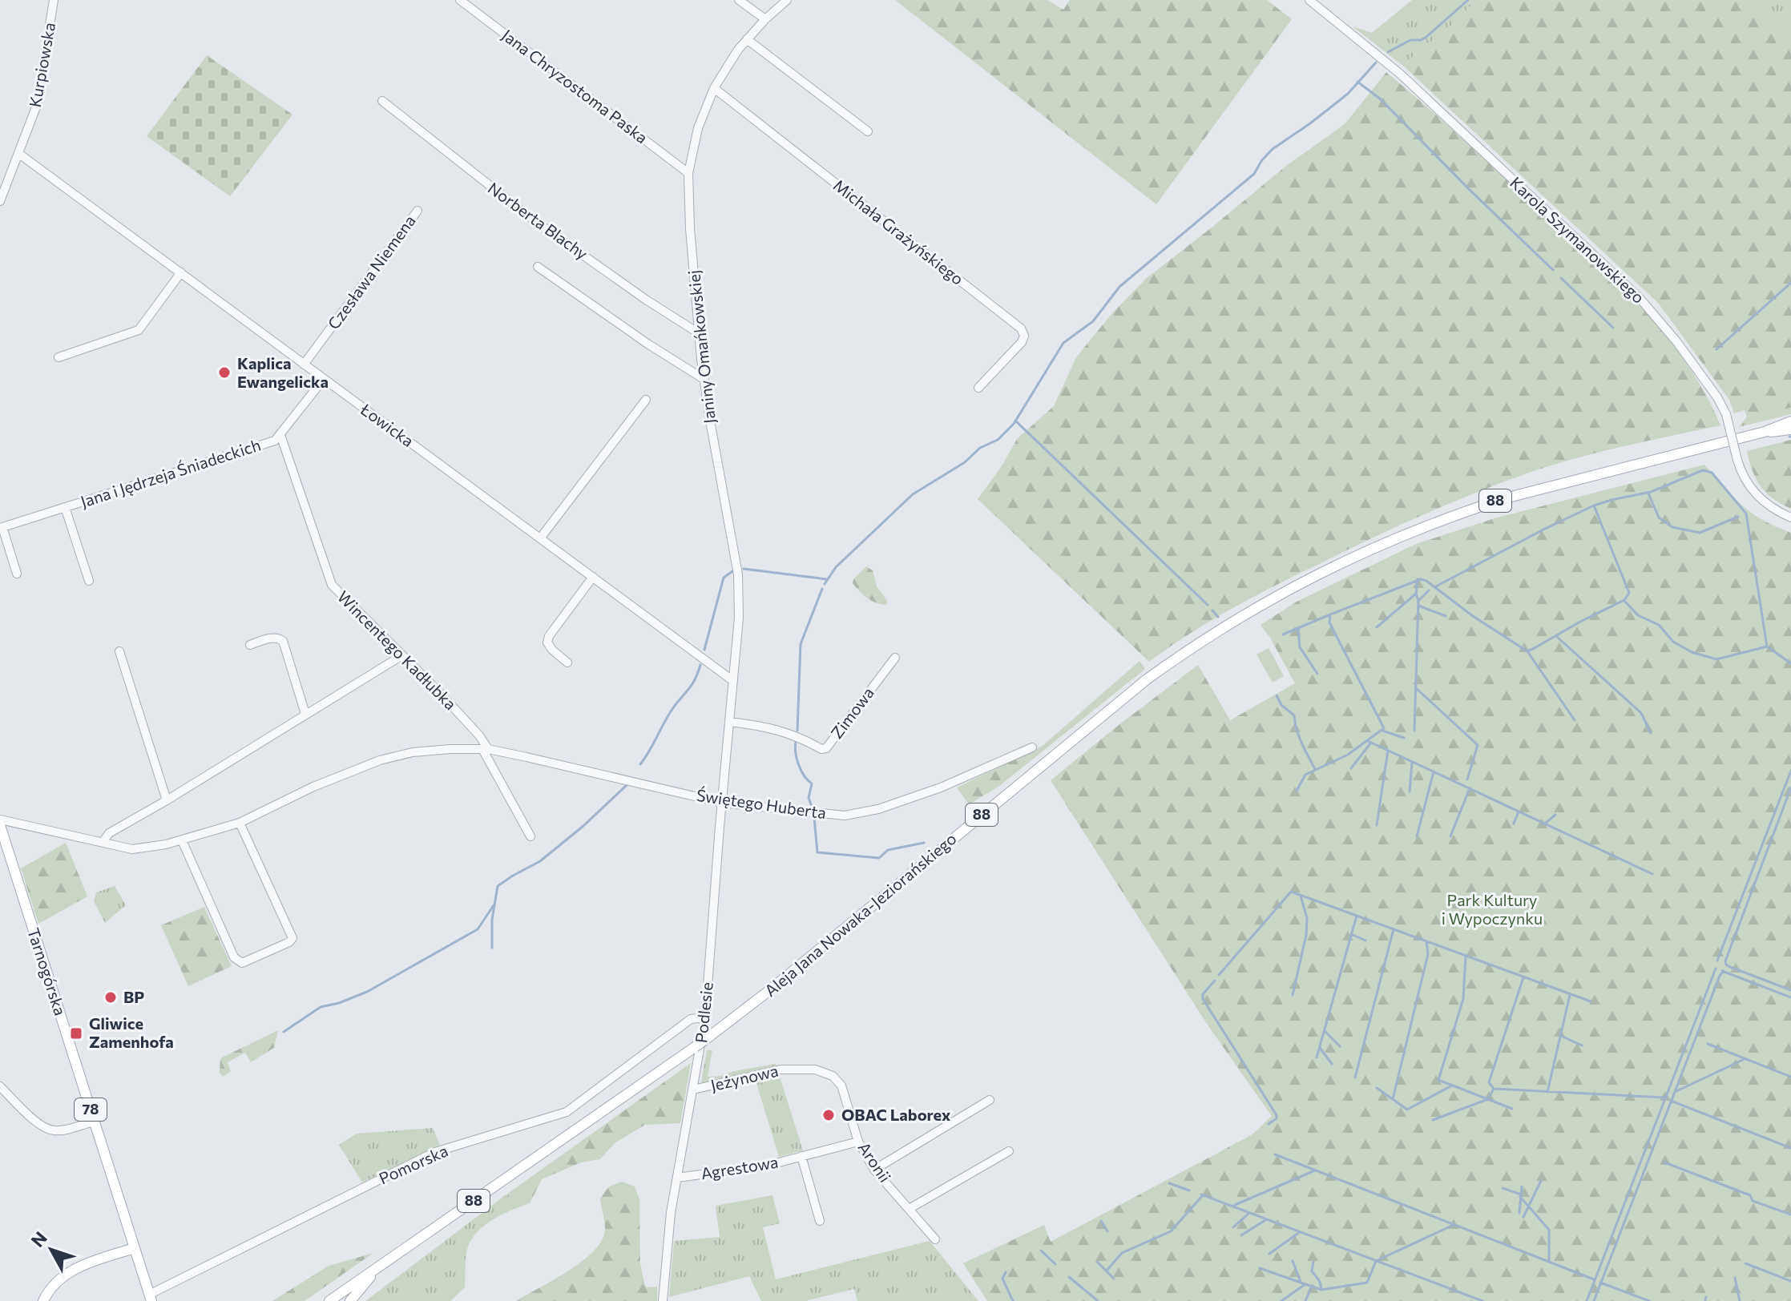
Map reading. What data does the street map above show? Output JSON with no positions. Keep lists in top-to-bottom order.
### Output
{
  "streets": {
    "main road": [
      "88",
      "Aleja Jana Nowaka-Jeziorańskiego",
      "Tarnogórska",
      "78"
    ],
    "street": [
      "Kurpiowska",
      "Jana Chryzostoma Paska",
      "Norberta Blachy",
      "Michała Grażyńskiego",
      "Karola Szymanowskiego",
      "Czesława Niemena",
      "Janiny Omańkowskiej",
      "Łowicka",
      "Jana i Jędrzeja Śniadeckich",
      "Wincentego Kadłubka",
      "Zimowa",
      "Świętego Huberta",
      "Podlesie",
      "Jeżynowa",
      "Aronii",
      "Pomorska",
      "Agrestowa"
    ]
  },
  "crossings": [
    ["Kurpiowska", "Łowicka"],
    ["Jana Chryzostoma Paska", "Janiny Omańkowskiej"],
    ["Norberta Blachy", "Janiny Omańkowskiej"],
    ["Michała Grażyńskiego", "Janiny Omańkowskiej"],
    ["Czesława Niemena", "Łowicka"],
    ["Janiny Omańkowskiej", "Łowicka"],
    ["Janiny Omańkowskiej", "Zimowa"],
    ["Janiny Omańkowskiej", "Podlesie"],
    ["Łowicka", "Jana i Jędrzeja Śniadeckich"],
    ["Jana i Jędrzeja Śniadeckich", "Wincentego Kadłubka"],
    ["Wincentego Kadłubka", "Świętego Huberta"],
    ["Zimowa", "Podlesie"],
    ["Świętego Huberta", "Podlesie"],
    ["Tarnogórska", "Pomorska"],
    ["Podlesie", "Jeżynowa"],
    ["Podlesie", "Pomorska"],
    ["Podlesie", "Agrestowa"],
    ["Jeżynowa", "Aronii"],
    ["Aronii", "Agrestowa"]
  ],
  "parks": ["Park Kultury i Wypoczynku"],
  "places": {
    "other": ["Kaplica Ewangelicka", "BP", "OBAC Laborex"],
    "transit": ["Gliwice Zamenhofa"]
  },
  "north": "top left"
}
